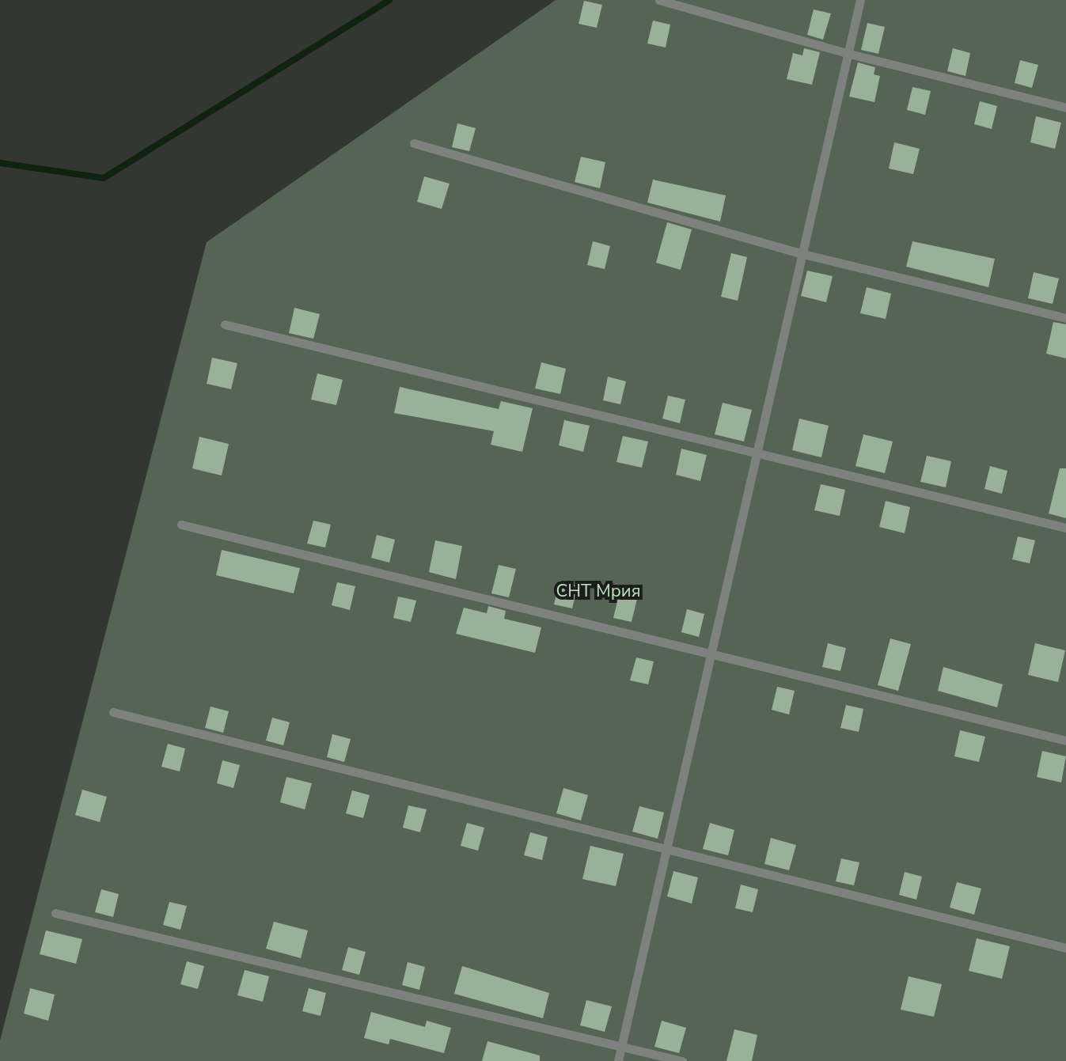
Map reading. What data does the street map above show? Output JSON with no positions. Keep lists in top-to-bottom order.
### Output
{
  "parks": ["СНТ Мрия"]
}
